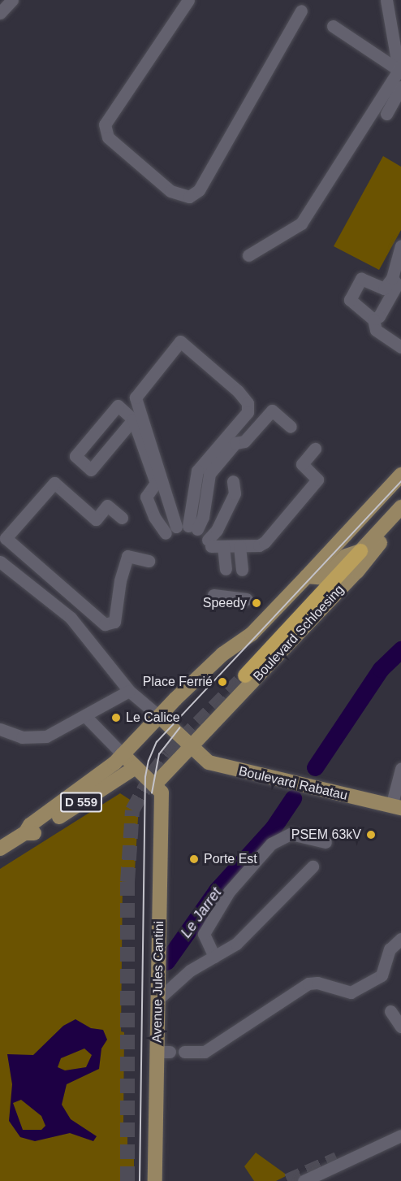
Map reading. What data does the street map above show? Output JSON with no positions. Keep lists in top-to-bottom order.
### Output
{
  "streets": {
    "main road": [
      "Boulevard Schloesing",
      "Boulevard Rabatau",
      "D 559",
      "Avenue Jules Cantini"
    ]
  },
  "crossings": [
    ["Boulevard Schloesing", "Boulevard Rabatau"],
    ["Boulevard Schloesing", "Avenue Jules Cantini"],
    ["Boulevard Rabatau", "D 559"]
  ],
  "water": ["Le Jarret"],
  "places": [
    "Speedy",
    "Place Ferrié",
    "Le Calice",
    "PSEM 63kV",
    "Porte Est"
  ]
}
